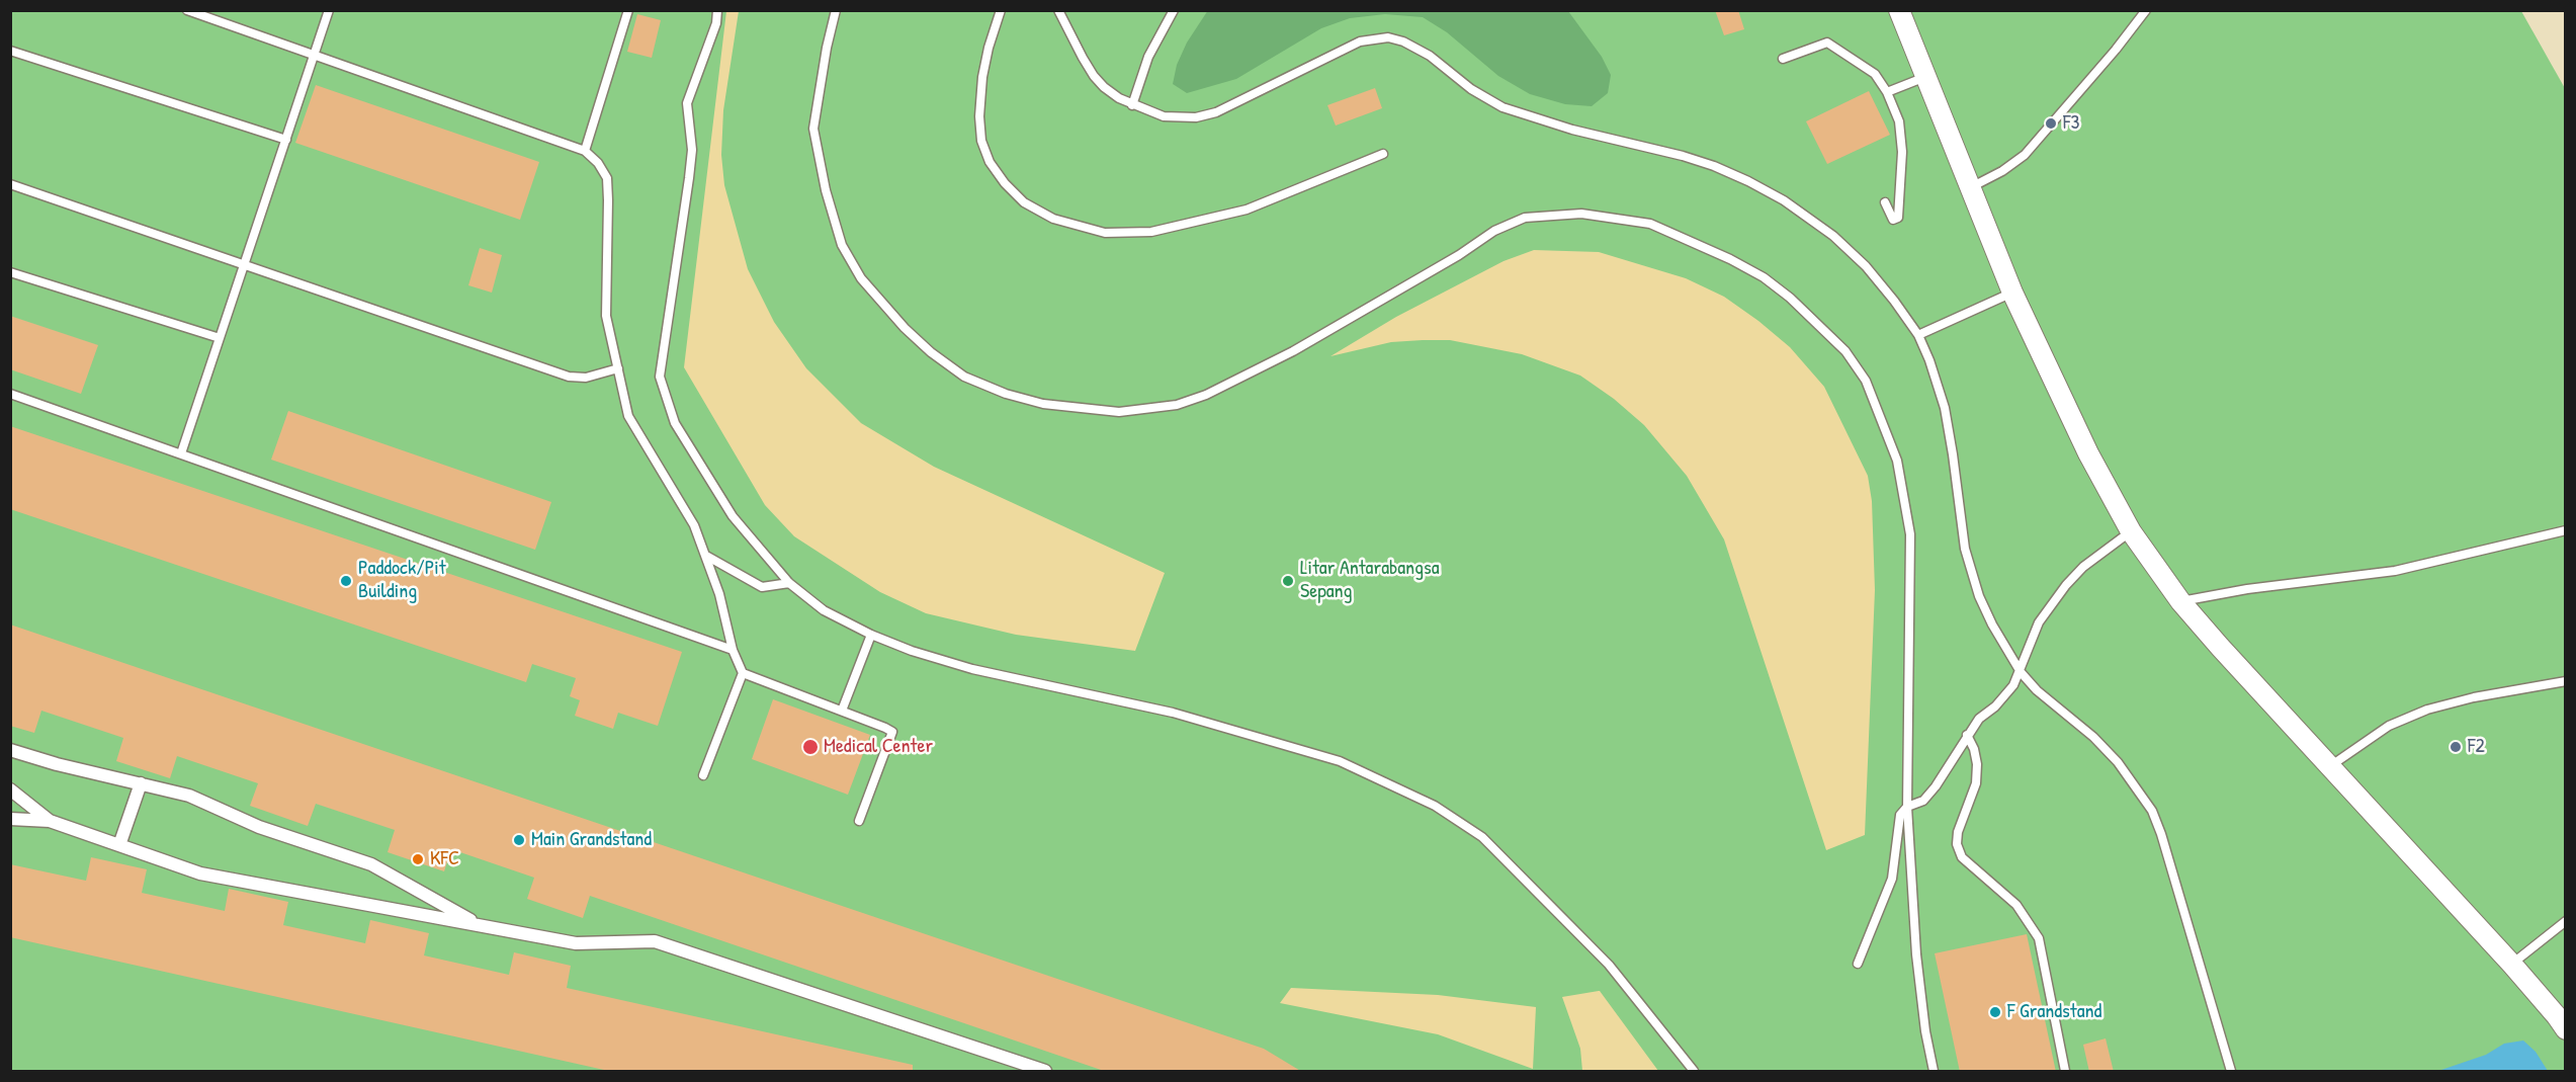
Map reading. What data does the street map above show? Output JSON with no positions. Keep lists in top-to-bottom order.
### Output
{
  "places": [
    "F3",
    "Paddock/Pit Building",
    "Litar Antarabangsa Sepang",
    "Medical Center",
    "F2",
    "Main Grandstand",
    "KFC",
    "F Grandstand"
  ]
}
